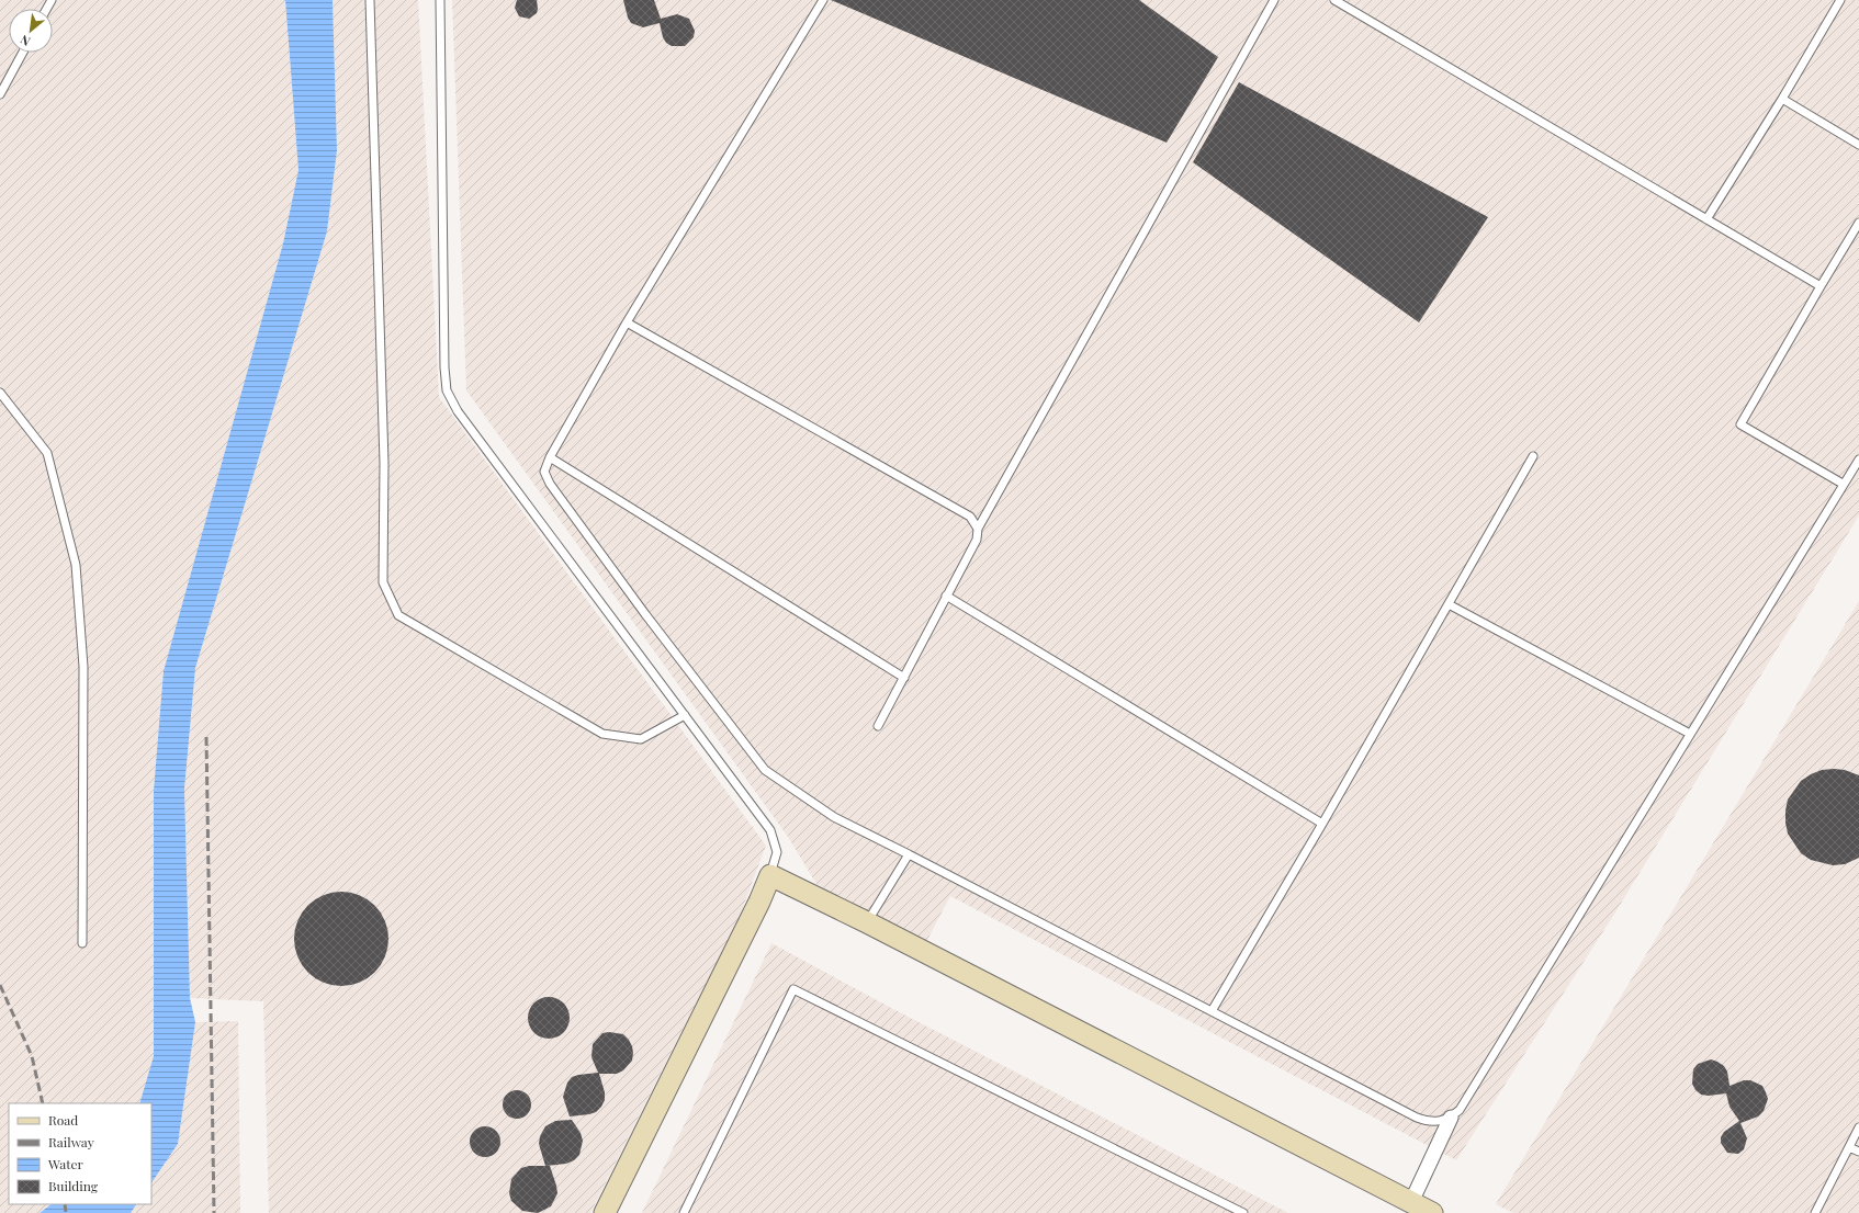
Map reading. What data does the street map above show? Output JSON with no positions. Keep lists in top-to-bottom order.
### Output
{
  "legend": [
    "Road",
    "Railway",
    "Water",
    "Building"
  ],
  "north": "bottom left"
}
